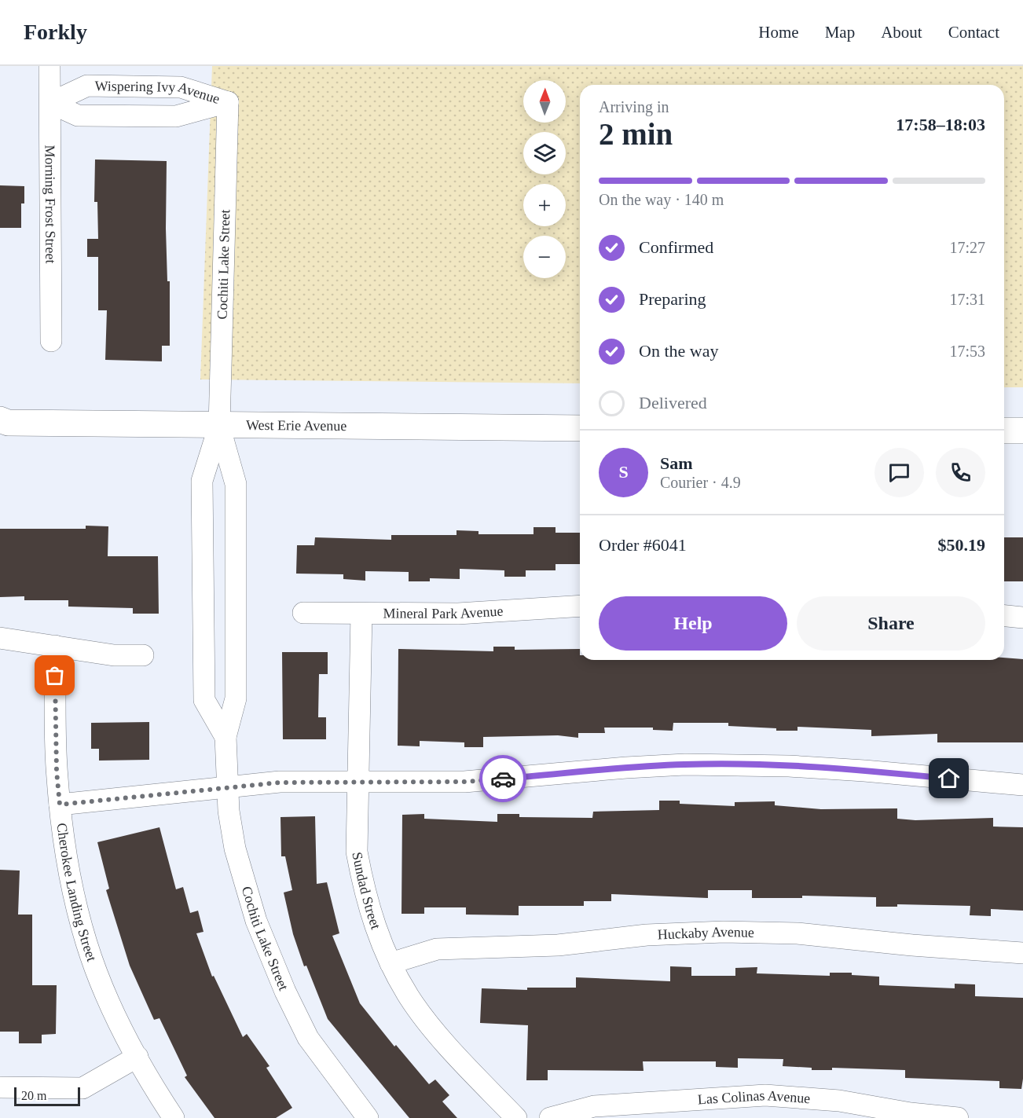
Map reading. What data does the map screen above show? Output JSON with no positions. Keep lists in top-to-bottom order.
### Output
{
  "streets": {
    "street": [
      "Wispering Ivy Avenue",
      "Morning Frost Street",
      "Cochiti Lake Street",
      "West Erie Avenue",
      "Mineral Park Avenue",
      "Sundad Street",
      "Cherokee Landing Street",
      "Huckaby Avenue",
      "Las Colinas Avenue"
    ]
  },
  "crossings": [
    ["Wispering Ivy Avenue", "Morning Frost Street"],
    ["Wispering Ivy Avenue", "Cochiti Lake Street"],
    ["Cochiti Lake Street", "West Erie Avenue"],
    ["Mineral Park Avenue", "Sundad Street"],
    ["Sundad Street", "Huckaby Avenue"]
  ],
  "scale_bar": "20 m",
  "north": "top",
  "page": {
    "header": "Forkly",
    "nav": [
      "Home",
      "Map",
      "About",
      "Contact"
    ],
    "map_buttons": ["+", "−"],
    "heading": ["2 min", "Arriving in", "17:58–18:03"],
    "panel": [
      "Sam",
      "Courier · 4.9",
      "Order #6041",
      "$50.19"
    ],
    "bar": "On the way · 140 m",
    "list": [
      ["Confirmed", "17:27"],
      ["Preparing", "17:31"],
      ["On the way", "17:53"],
      "Delivered"
    ],
    "round": "S",
    "buttons": ["Help", "Share"],
    "scale": "20 m"
  }
}
